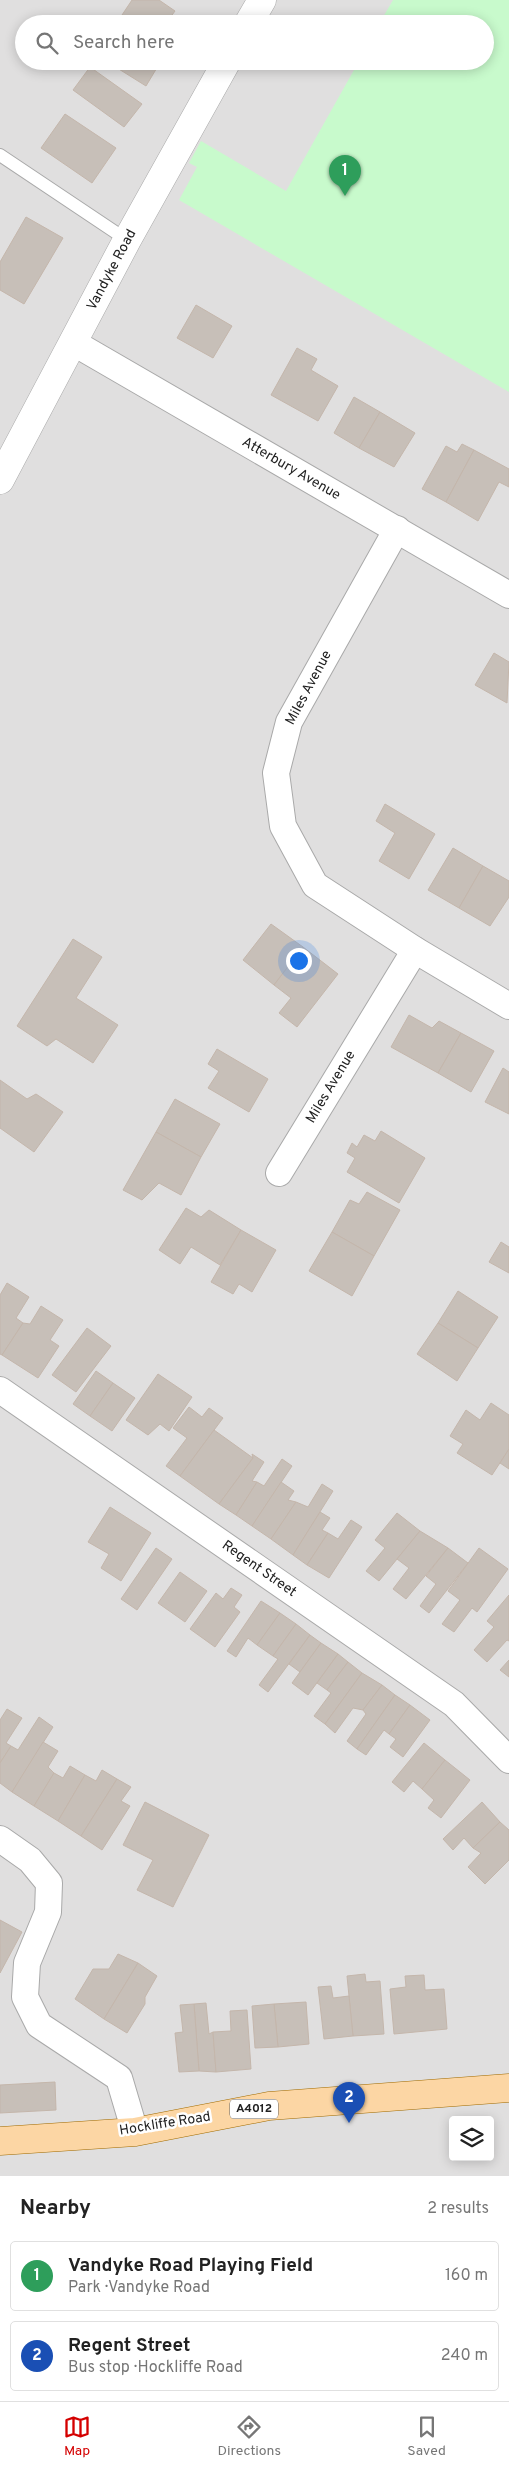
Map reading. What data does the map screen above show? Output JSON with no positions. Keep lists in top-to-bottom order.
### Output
{
  "streets": {
    "main road": ["A4012", "Hockliffe Road"],
    "street": [
      "Vandyke Road",
      "Atterbury Avenue",
      "Miles Avenue",
      "Regent Street"
    ]
  },
  "crossings": [
    ["Vandyke Road", "Atterbury Avenue"],
    ["Atterbury Avenue", "Miles Avenue"]
  ],
  "page": {
    "search": "Search here",
    "pins": ["1", "2"],
    "heading": ["Nearby", "2 results"],
    "list": [
      {
        "mark": "1",
        "name": "Vandyke Road Playing Field",
        "note": "Park · Vandyke Road",
        "value": "160 m"
      },
      {
        "mark": "2",
        "name": "Regent Street",
        "note": "Bus stop · Hockliffe Road",
        "value": "240 m"
      }
    ],
    "nav": ["Map", "Directions", "Saved"]
  }
}
